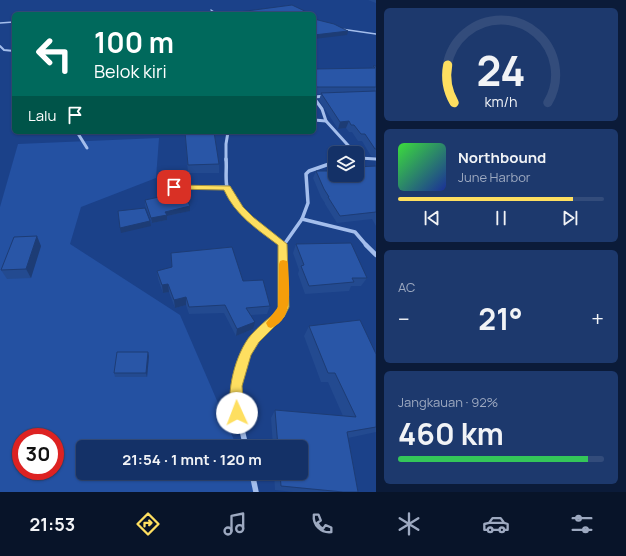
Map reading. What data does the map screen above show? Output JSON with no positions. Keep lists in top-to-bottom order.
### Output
{
  "page": {
    "turn": ["100 m", "Belok kiri"],
    "then": "Lalu",
    "song": ["Northbound", "June Harbor"],
    "tile": [
      "AC",
      ["Jangkauan · 92%", "460 km"]
    ],
    "heat": ["−", "21°", "+"],
    "limit": "30",
    "trip": "21:54 · 1 mnt · 120 m",
    "tabs": "21:53",
    "gauge": ["24", "km/h"]
  }
}
